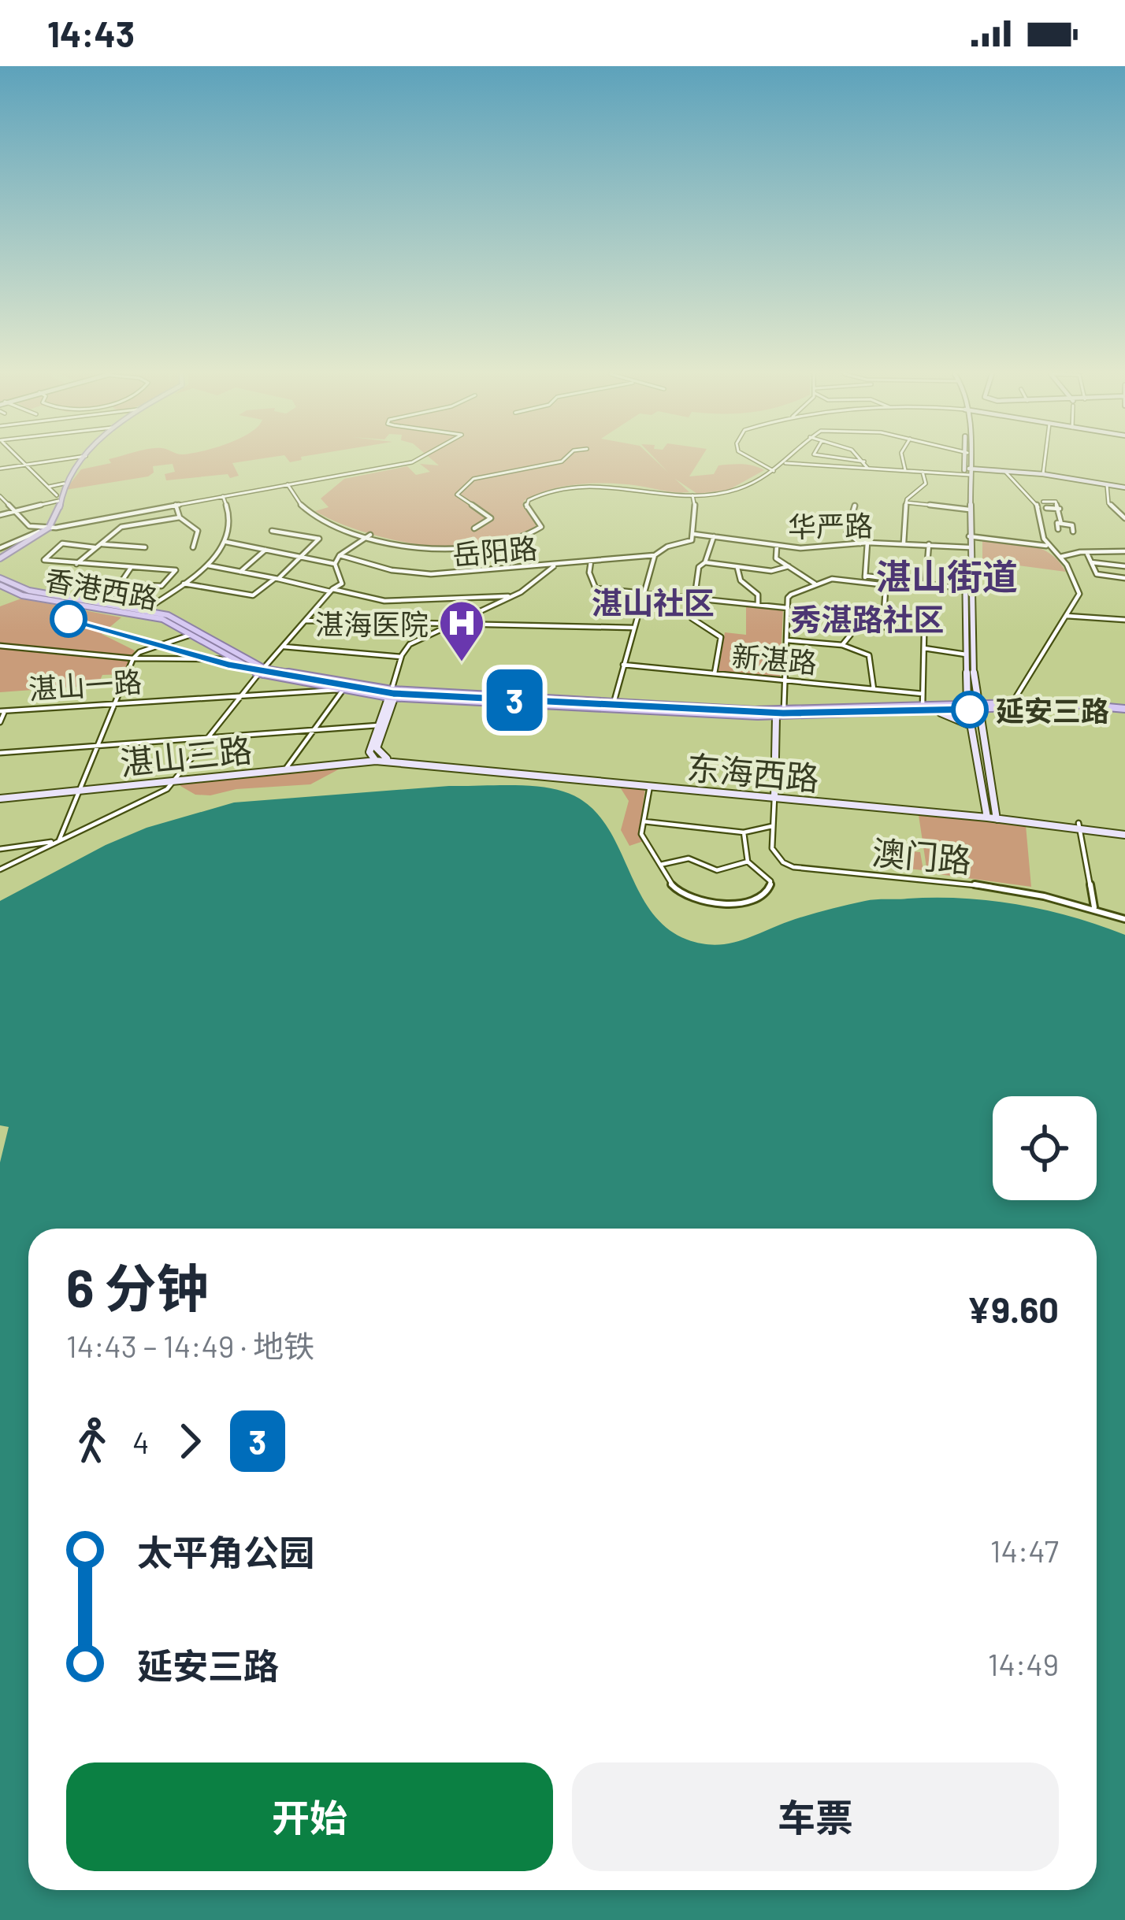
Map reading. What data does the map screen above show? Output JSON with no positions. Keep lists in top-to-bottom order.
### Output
{
  "streets": {
    "main road": ["香港西路", "湛山三路", "东海西路"],
    "street": [
      "华严路",
      "岳阳路",
      "新湛路",
      "湛山一路",
      "澳门路"
    ]
  },
  "crossings": [
    ["香港西路", "湛山一路"],
    ["香港西路", "东海西路"],
    ["湛山三路", "东海西路"],
    ["东海西路", "澳门路"]
  ],
  "districts": ["湛山街道", "湛山社区", "秀湛路社区"],
  "places": {
    "hospital": ["湛海医院"],
    "other": ["延安三路"]
  },
  "lines": ["metro line 3"],
  "page": {
    "status": "14:43",
    "on_map": "3",
    "heading": ["6 分钟", "14:43 – 14:49 · 地铁", "¥9.60"],
    "legs": ["4", "3"],
    "list": [
      {
        "name": "太平角公园",
        "value": "14:47"
      },
      {
        "name": "延安三路",
        "value": "14:49"
      }
    ],
    "buttons": ["开始", "车票"]
  }
}
